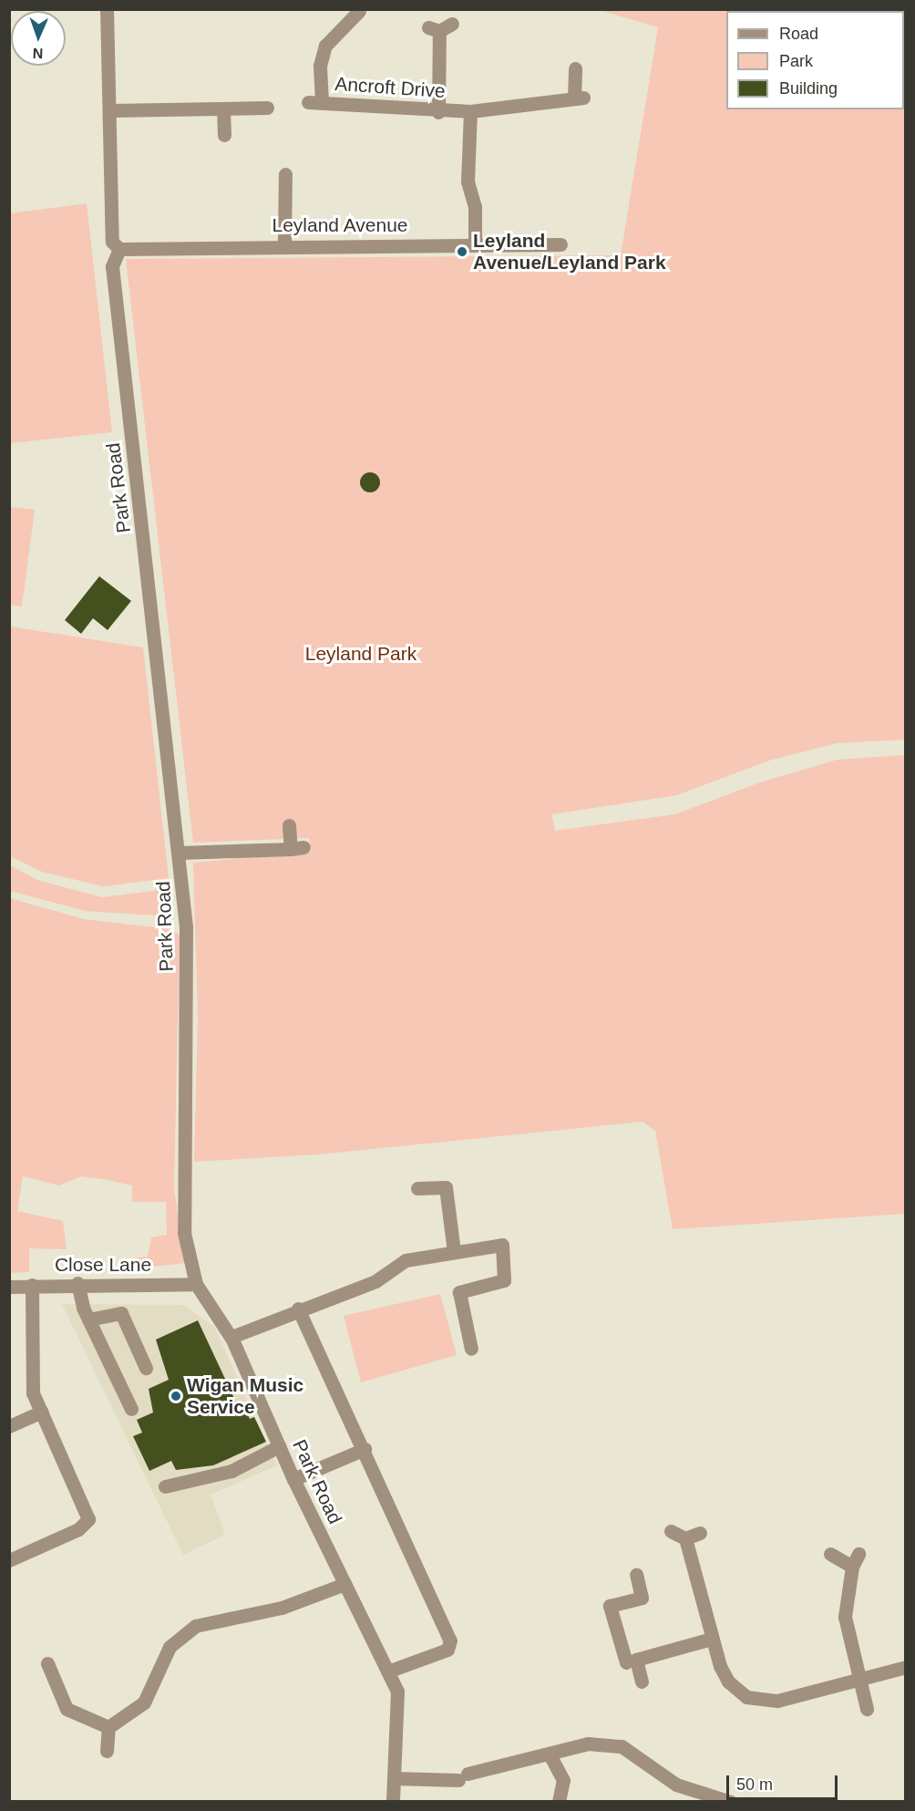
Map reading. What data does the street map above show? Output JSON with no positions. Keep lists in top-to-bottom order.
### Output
{
  "streets": {
    "street": [
      "Ancroft Drive",
      "Leyland Avenue",
      "Park Road",
      "Close Lane"
    ]
  },
  "crossings": [
    ["Ancroft Drive", "Leyland Avenue"],
    ["Leyland Avenue", "Park Road"],
    ["Park Road", "Close Lane"]
  ],
  "parks": ["Leyland Park"],
  "places": ["Leyland Avenue/Leyland Park", "Wigan Music Service"],
  "legend": ["Road", "Park", "Building"],
  "scale_bar": "50 m",
  "north": "bottom"
}
